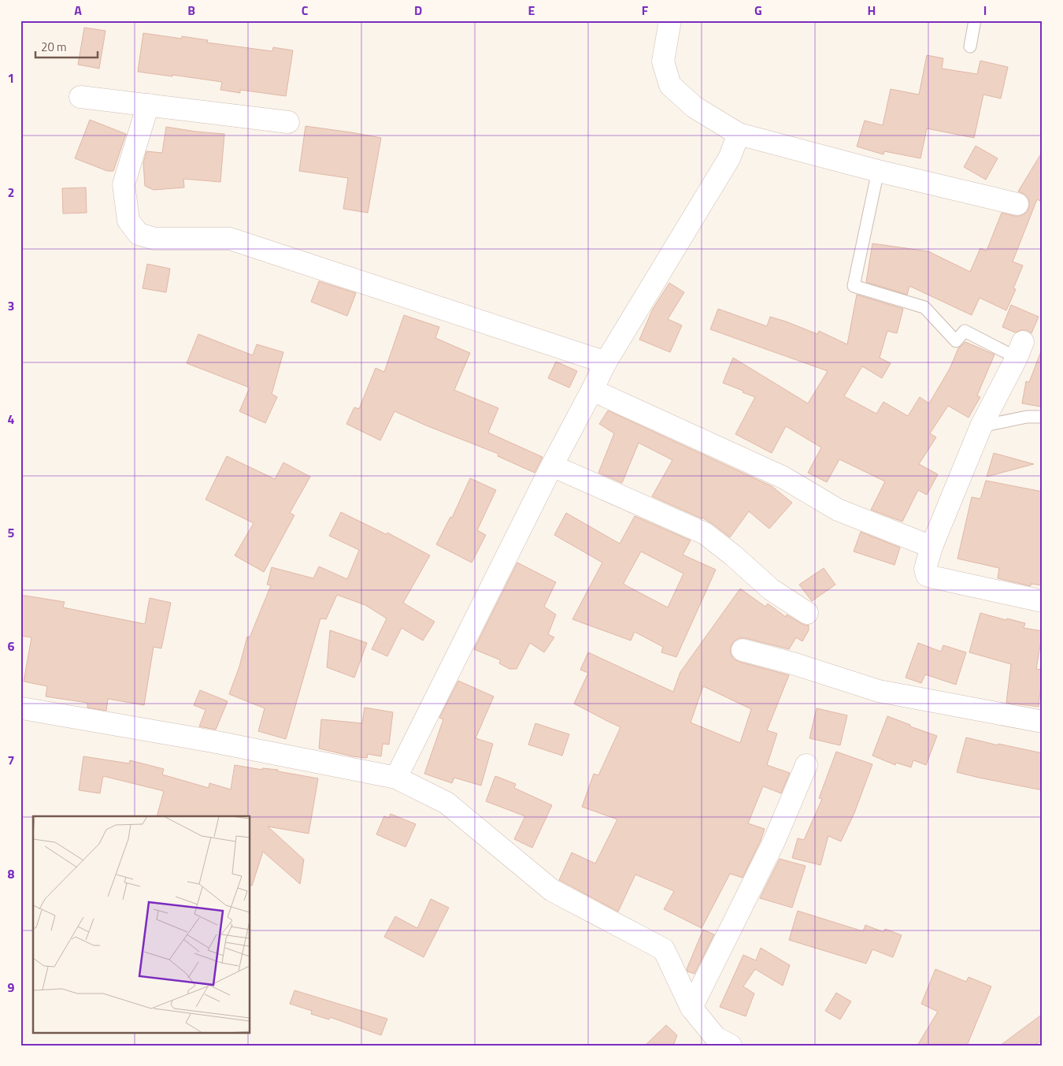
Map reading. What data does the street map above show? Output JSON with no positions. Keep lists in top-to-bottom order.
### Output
{
  "scale_bar": "20 m",
  "grid": {
    "columns": [
      "A",
      "B",
      "C",
      "D",
      "E",
      "F",
      "G",
      "H",
      "I"
    ],
    "rows": [
      "1",
      "2",
      "3",
      "4",
      "5",
      "6",
      "7",
      "8",
      "9"
    ]
  }
}
